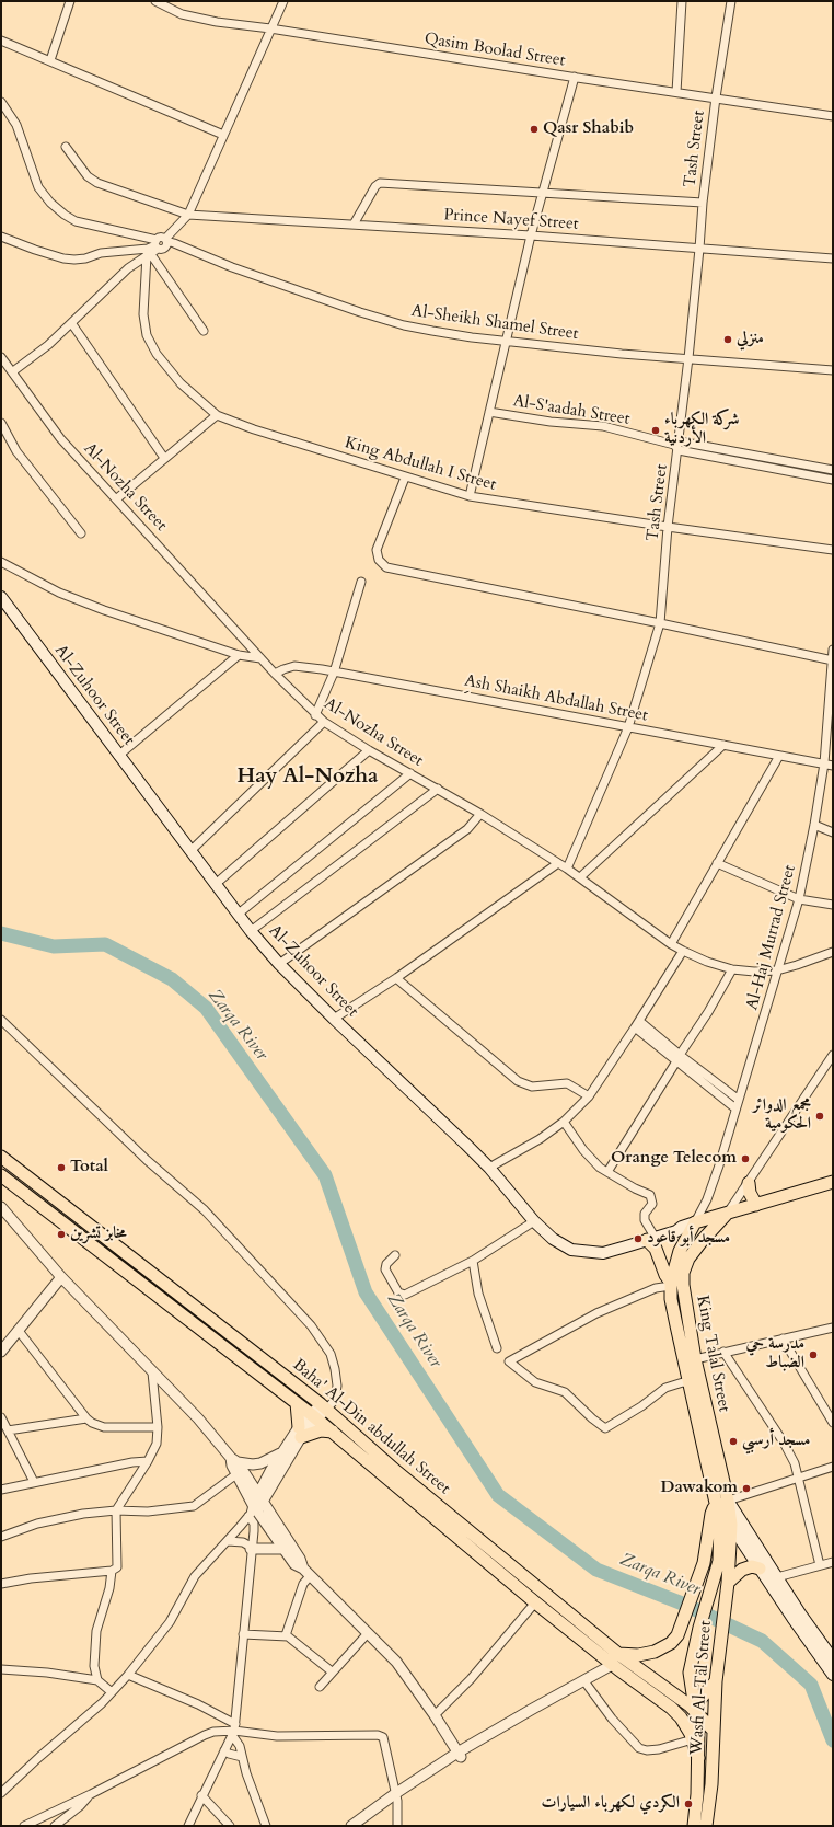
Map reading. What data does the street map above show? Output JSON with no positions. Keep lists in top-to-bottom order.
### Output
{
  "streets": {
    "main road": [
      "Al-Zuhoor Street",
      "King Talal Street",
      "Baha' Al-Din abdullah Street",
      "Wasfi Al-Tal Street"
    ],
    "street": [
      "Qasim Boolad Street",
      "Tash Street",
      "Prince Nayef Street",
      "Al-Sheikh Shamel Street",
      "Al-S'aadah Street",
      "King Abdullah I Street",
      "Al-Nozha Street",
      "ِِAsh Shaikh Abdallah Street",
      "Al-Haj Murrad Street"
    ]
  },
  "crossings": [
    ["Qasim Boolad Street", "Tash Street"],
    ["Tash Street", "Prince Nayef Street"],
    ["Tash Street", "Al-Sheikh Shamel Street"],
    ["Tash Street", "Al-S'aadah Street"],
    ["Tash Street", "King Abdullah I Street"],
    ["Tash Street", "Al-Nozha Street"],
    ["Tash Street", "ِِAsh Shaikh Abdallah Street"],
    ["Al-Nozha Street", "ِِAsh Shaikh Abdallah Street"],
    ["Al-Nozha Street", "Al-Haj Murrad Street"],
    ["Al-Zuhoor Street", "Al-Haj Murrad Street"],
    ["Al-Zuhoor Street", "King Talal Street"],
    ["ِِAsh Shaikh Abdallah Street", "Al-Haj Murrad Street"],
    ["Al-Haj Murrad Street", "King Talal Street"],
    ["King Talal Street", "Wasfi Al-Tal Street"],
    ["Baha' Al-Din abdullah Street", "Wasfi Al-Tal Street"]
  ],
  "districts": ["Hay Al-Nozha"],
  "water": ["Zarqa River"],
  "places": [
    "Qasr Shabib",
    "منزلي",
    "شركة الكهرباء الأردنية",
    "مجمع الدوائر الحكومية",
    "Orange Telecom",
    "Total",
    "مخابز تشرين",
    "مسجد أبو قاعود",
    "مدرسة حي الضباط",
    "مسجد أرسبي",
    "Dawakom",
    "الكردي لكهرباء السيارات"
  ]
}
